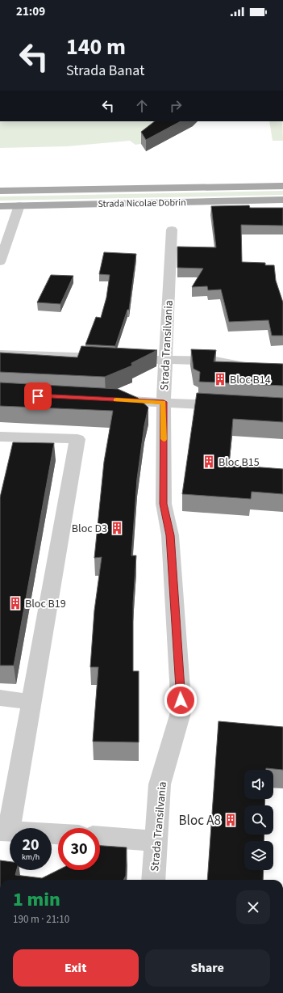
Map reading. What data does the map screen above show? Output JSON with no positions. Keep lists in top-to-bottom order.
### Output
{
  "streets": {
    "main road": ["Strada Nicolae Dobrin"],
    "street": ["Strada Transilvania"]
  },
  "places": {
    "building": [
      "Bloc B14",
      "Bloc B15",
      "Bloc D3",
      "Bloc B19",
      "Bloc A8"
    ]
  },
  "page": {
    "status": "21:09",
    "turn": ["140 m", "Strada Banat"],
    "speed": "20 km/h",
    "limit": "30",
    "heading": ["1 min", "190 m · 21:10"],
    "buttons": ["Exit", "Share"]
  }
}
